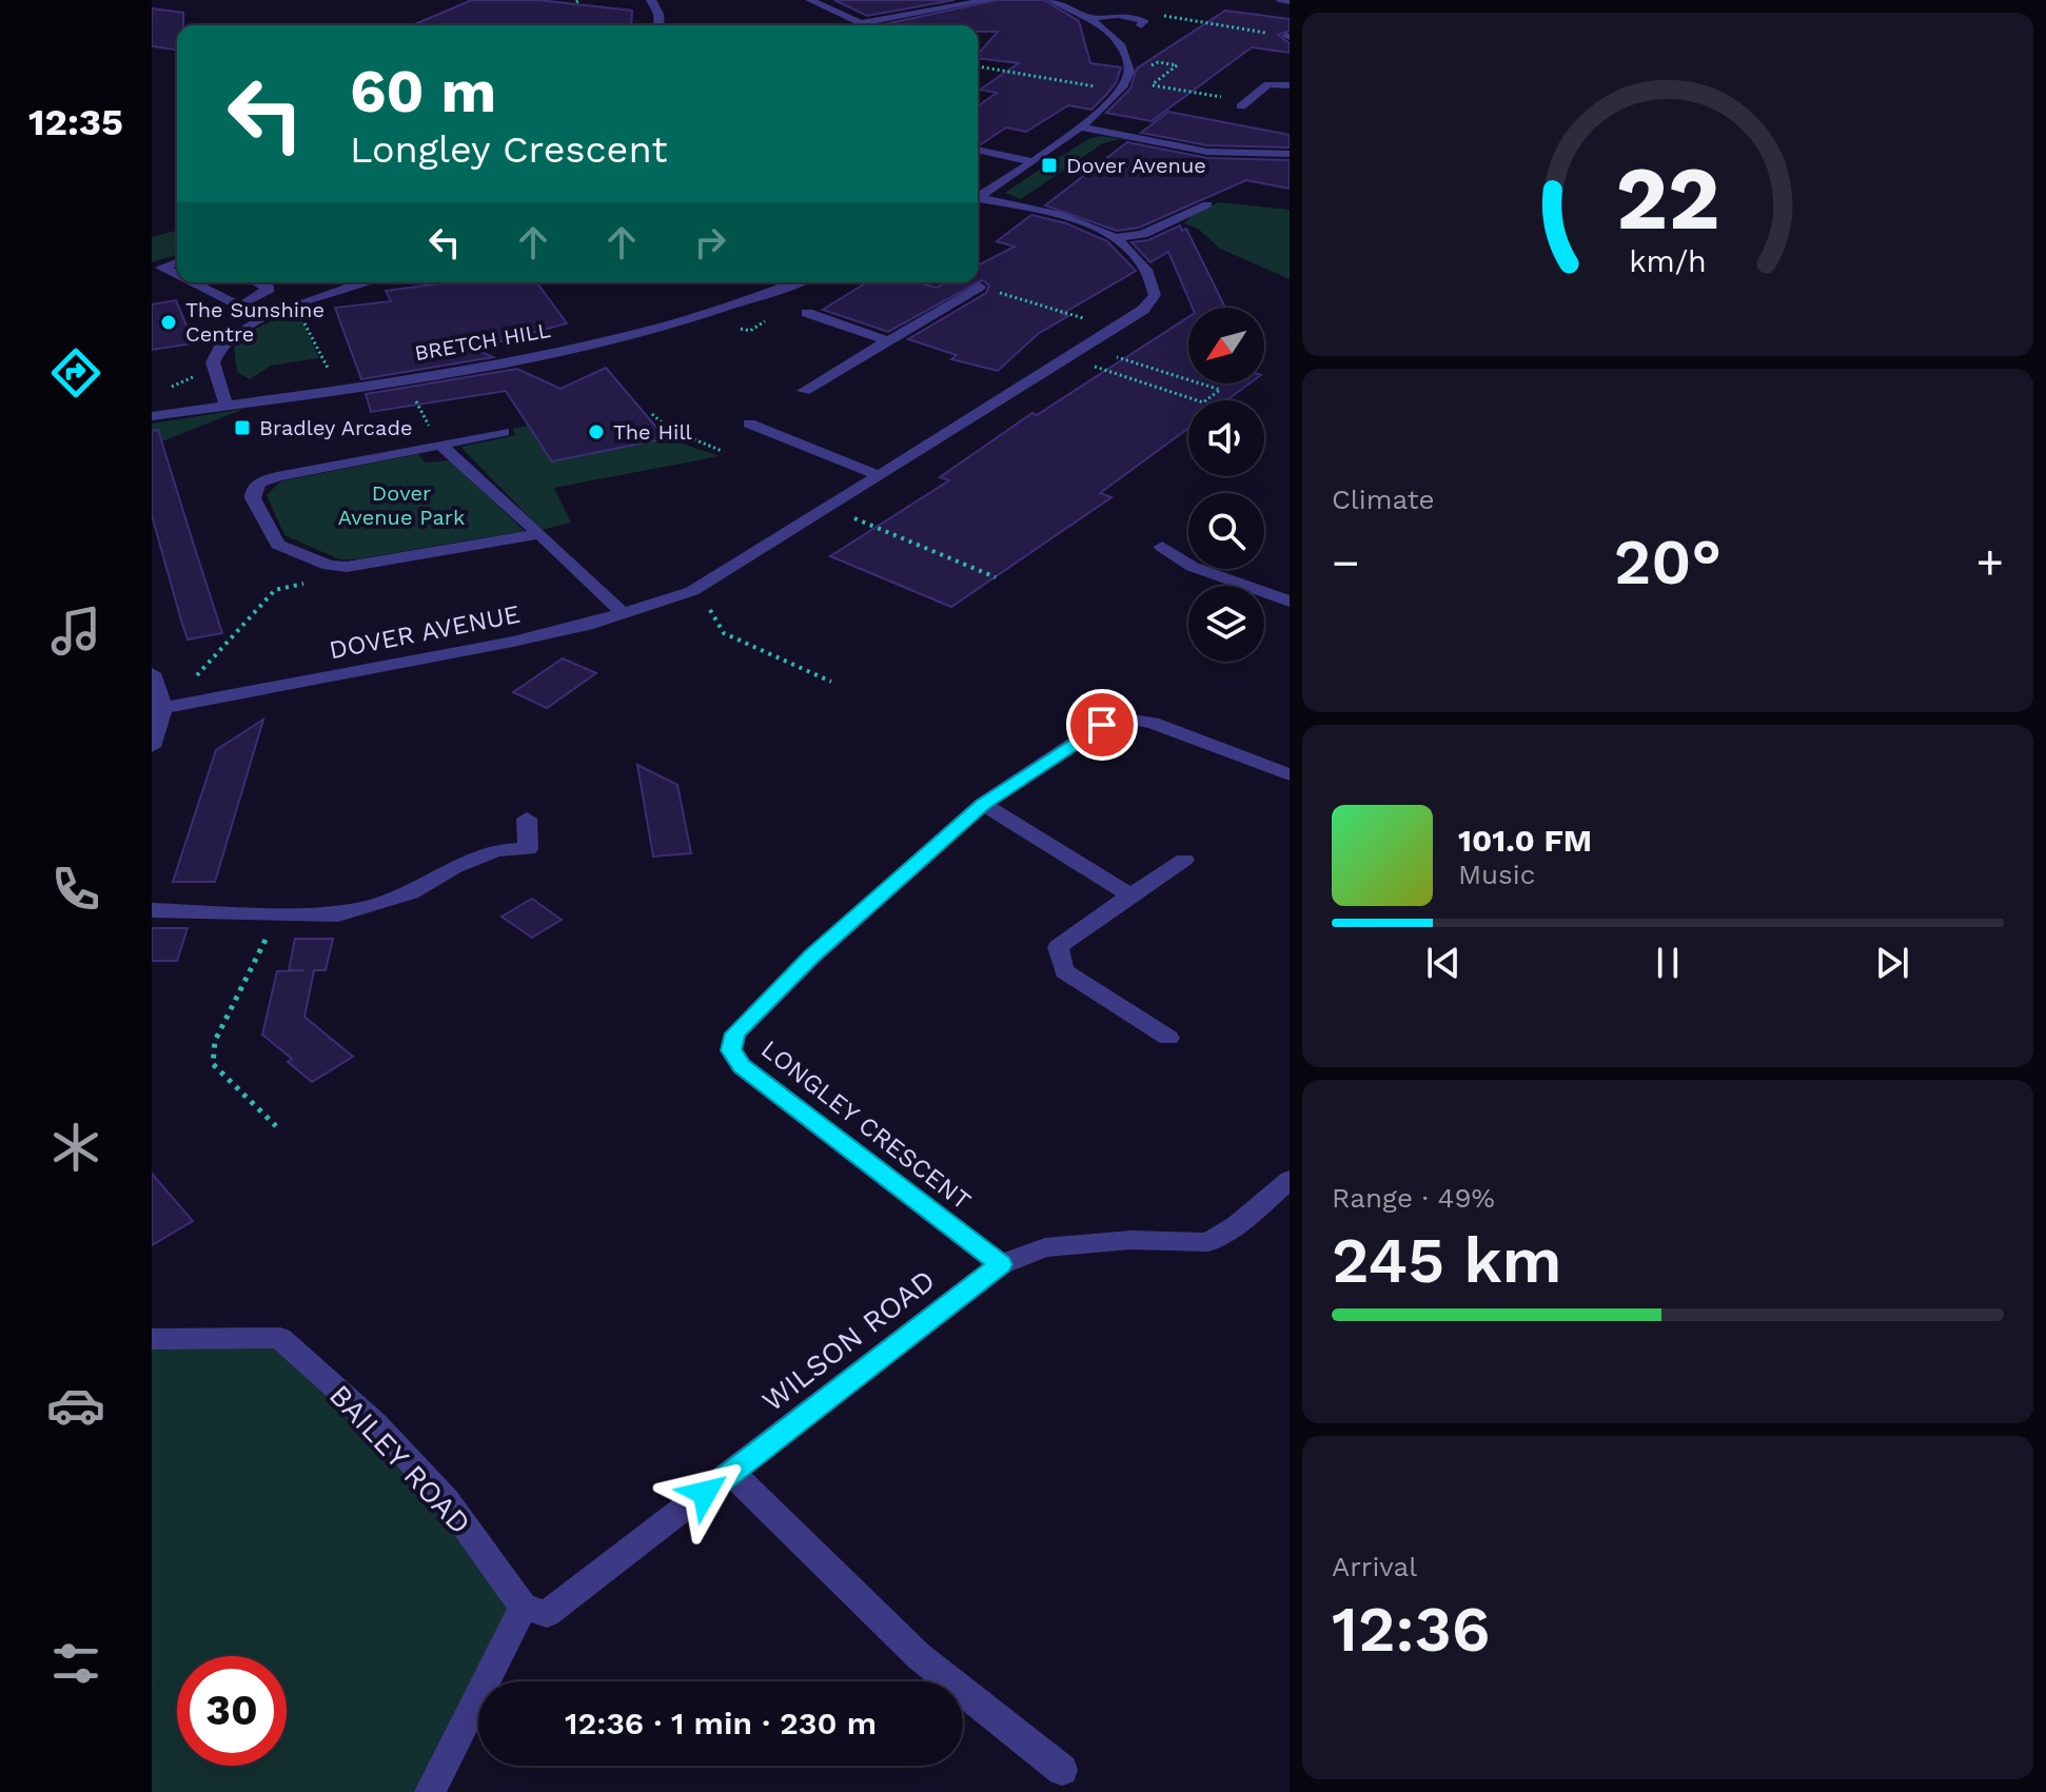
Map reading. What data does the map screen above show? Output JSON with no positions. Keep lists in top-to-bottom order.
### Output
{
  "streets": {
    "street": [
      "BRETCH HILL",
      "DOVER AVENUE",
      "LONGLEY CRESCENT",
      "WILSON ROAD",
      "BAILEY ROAD"
    ]
  },
  "crossings": [
    ["LONGLEY CRESCENT", "WILSON ROAD"],
    ["WILSON ROAD", "BAILEY ROAD"]
  ],
  "parks": ["Dover Avenue Park"],
  "places": {
    "transit": ["Dover Avenue", "Bradley Arcade"],
    "other": ["The Sunshine Centre", "The Hill"]
  },
  "north": "bottom left",
  "page": {
    "tabs": "12:35",
    "turn": ["60 m", "Longley Crescent"],
    "tile": [
      "Climate",
      ["Range · 49%", "245 km"],
      ["Arrival", "12:36"]
    ],
    "heat": ["−", "20°", "+"],
    "song": ["101.0 FM", "Music"],
    "limit": "30",
    "trip": "12:36 · 1 min · 230 m",
    "gauge": ["22", "km/h"]
  }
}
